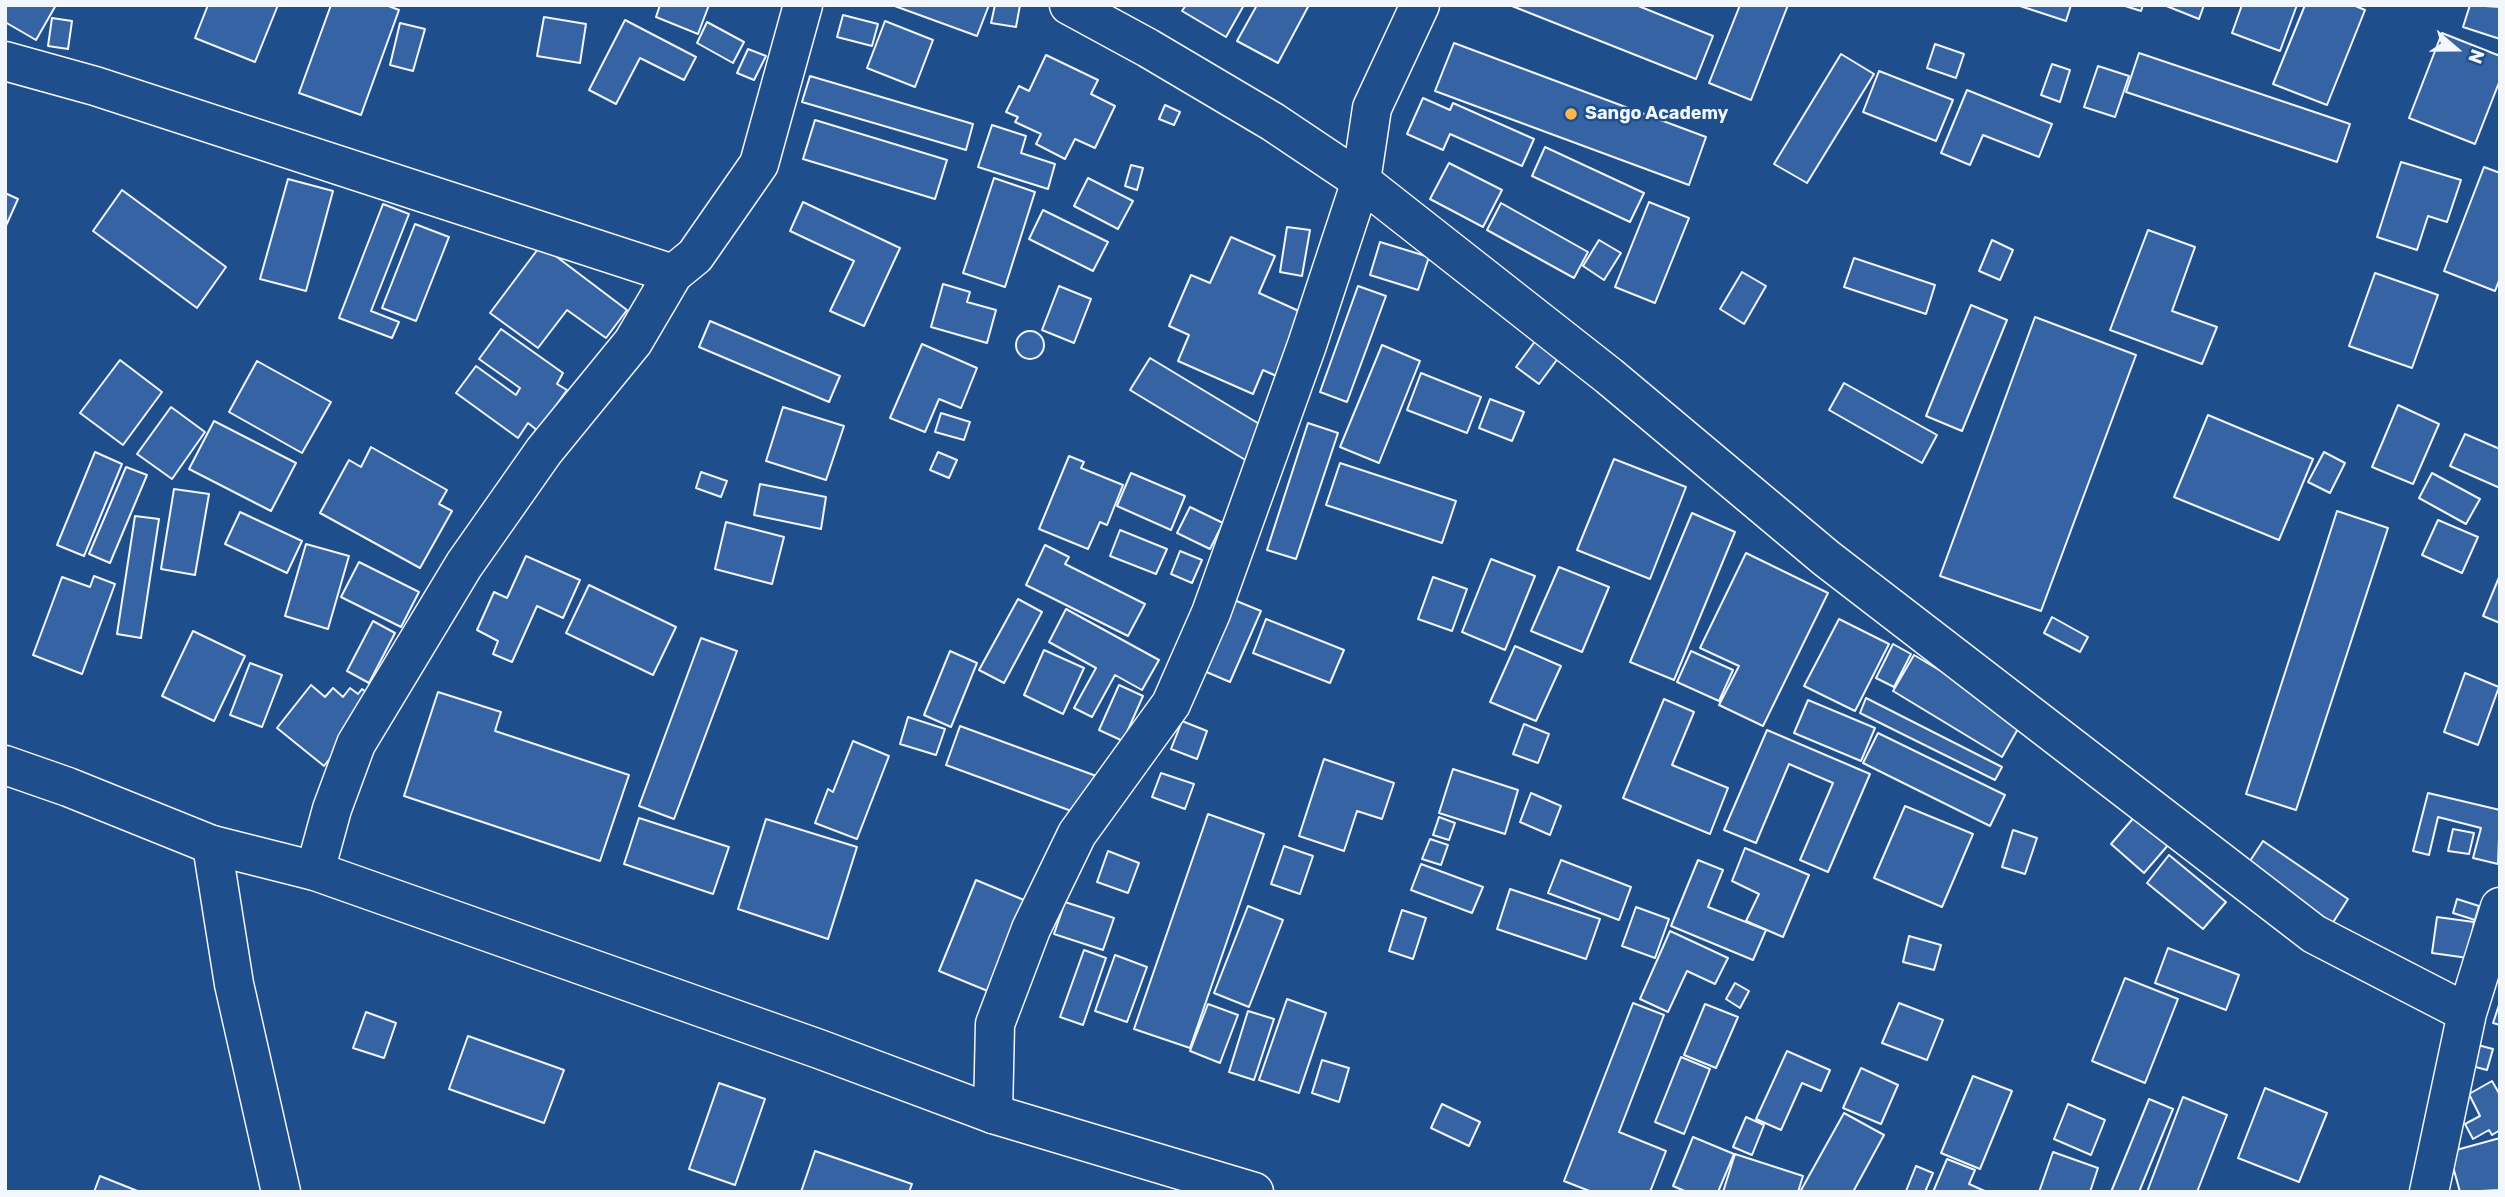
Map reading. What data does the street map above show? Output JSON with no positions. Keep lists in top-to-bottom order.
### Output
{
  "places": ["Sango Academy"],
  "north": "right"
}
